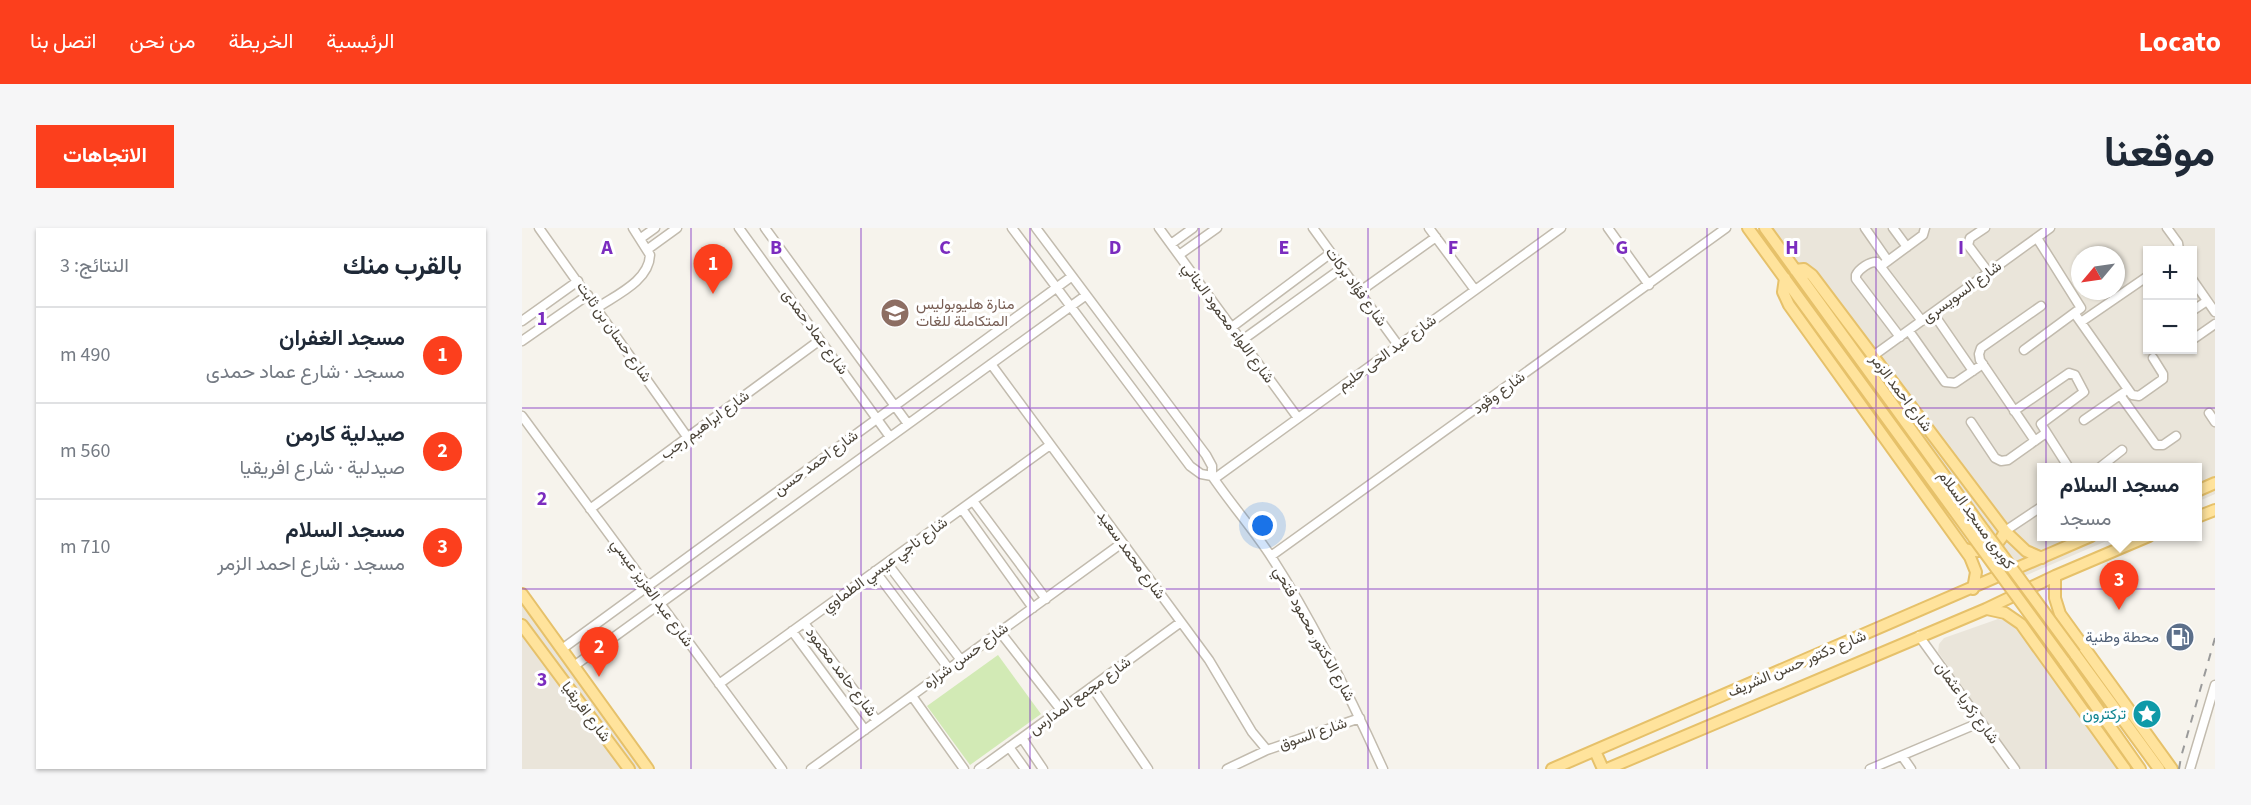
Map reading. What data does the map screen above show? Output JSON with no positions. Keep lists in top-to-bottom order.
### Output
{
  "streets": {
    "main road": [
      "شارع احمد الزمر",
      "كوبرى مسجد السلام",
      "شارع دكتور حسن الشريف",
      "شارع افريقيا"
    ],
    "street": [
      "شارع فؤاد بركات",
      "شارع السويسرى",
      "شارع اللواء محمود البناني",
      "شارع حسان بن ثابت",
      "شارع عماد حمدى",
      "شارع عبد الحى حليم",
      "شارع وقود",
      "شارع ابراهيم رجب",
      "شارع احمد حسن",
      "شارع محمد سعيد",
      "شارع ناجي عيسي الطماوي",
      "شارع عبد العزيز عيسي",
      "شارع الدكتور محمود فتحي",
      "شارع حسن شراره",
      "شارع حامد محمود",
      "شارع مجمع المدارس",
      "شارع زكريا عثمان",
      "شارع السوق"
    ]
  },
  "crossings": [
    ["شارع فؤاد بركات", "شارع عبد الحى حليم"],
    ["شارع السويسرى", "شارع احمد الزمر"],
    ["شارع اللواء محمود البناني", "شارع عبد الحى حليم"],
    ["شارع حسان بن ثابت", "شارع ابراهيم رجب"],
    ["شارع عماد حمدى", "شارع ابراهيم رجب"],
    ["شارع عماد حمدى", "شارع احمد حسن"],
    ["شارع عبد الحى حليم", "شارع الدكتور محمود فتحي"],
    ["شارع وقود", "شارع الدكتور محمود فتحي"],
    ["شارع احمد الزمر", "كوبرى مسجد السلام"],
    ["شارع احمد الزمر", "شارع دكتور حسن الشريف"],
    ["شارع ابراهيم رجب", "شارع عبد العزيز عيسي"],
    ["شارع احمد حسن", "شارع محمد سعيد"],
    ["شارع احمد حسن", "شارع عبد العزيز عيسي"],
    ["شارع احمد حسن", "شارع الدكتور محمود فتحي"],
    ["شارع احمد حسن", "شارع افريقيا"],
    ["شارع محمد سعيد", "شارع ناجي عيسي الطماوي"],
    ["شارع محمد سعيد", "شارع حسن شراره"],
    ["شارع محمد سعيد", "شارع مجمع المدارس"],
    ["شارع محمد سعيد", "شارع السوق"],
    ["شارع ناجي عيسي الطماوي", "شارع عبد العزيز عيسي"],
    ["شارع ناجي عيسي الطماوي", "شارع حامد محمود"],
    ["شارع الدكتور محمود فتحي", "شارع السوق"],
    ["شارع حسن شراره", "شارع حامد محمود"],
    ["شارع دكتور حسن الشريف", "شارع زكريا عثمان"]
  ],
  "places": {
    "school or university": ["منارة هليوبوليس المتكاملة للغات"],
    "fuel station": ["محطة وطنية"],
    "place": ["تركترون"]
  },
  "north": "bottom left",
  "page": {
    "header": "Locato",
    "nav": [
      "الرئيسية",
      "الخريطة",
      "من نحن",
      "اتصل بنا"
    ],
    "title": "موقعنا",
    "buttons": "الاتجاهات",
    "heading": ["بالقرب منك", "النتائج: 3"],
    "pins": ["1", "3", "2"],
    "map_buttons": ["+", "−"],
    "list": [
      {
        "mark": "1",
        "name": "مسجد الغفران",
        "note": "مسجد · شارع عماد حمدى",
        "value": "490 m"
      },
      {
        "mark": "2",
        "name": "صيدلية كارمن",
        "note": "صيدلية · شارع افريقيا",
        "value": "560 m"
      },
      {
        "mark": "3",
        "name": "مسجد السلام",
        "note": "مسجد · شارع احمد الزمر",
        "value": "710 m"
      }
    ],
    "popup": ["مسجد السلام", "مسجد"]
  },
  "grid": {
    "columns": [
      "A",
      "B",
      "C",
      "D",
      "E",
      "F",
      "G",
      "H",
      "I"
    ],
    "rows": ["1", "2", "3"]
  }
}
